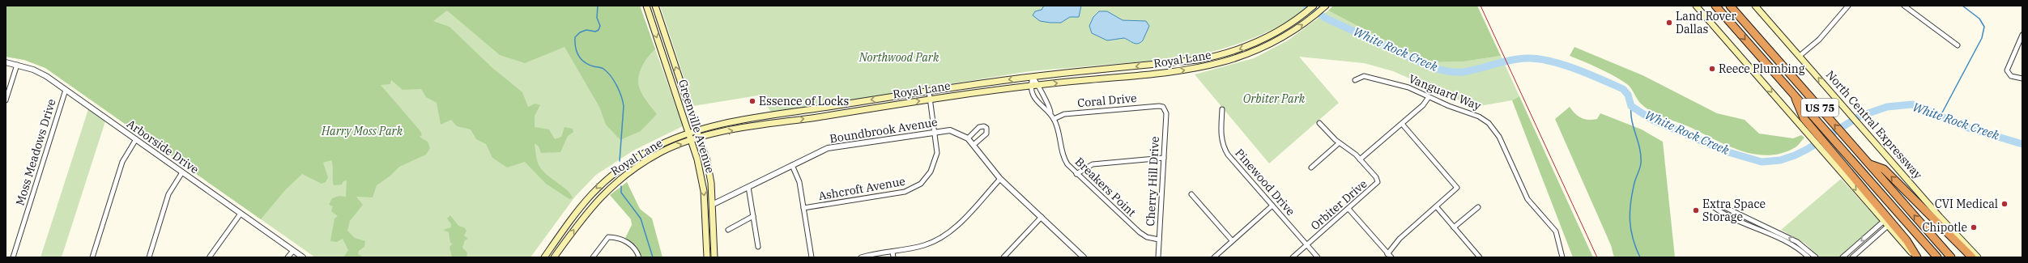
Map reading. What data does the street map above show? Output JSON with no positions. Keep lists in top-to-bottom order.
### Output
{
  "streets": {
    "highway": ["US 75"],
    "main road": ["Royal Lane", "North Central Expressway", "Greenville Avenue"],
    "street": [
      "Vanguard Way",
      "Coral Drive",
      "Boundbrook Avenue",
      "Arborside Drive",
      "Moss Meadows Drive",
      "Cherry Hill Drive",
      "Pinewood Drive",
      "Breakers Point",
      "Ashcroft Avenue",
      "Orbiter Drive"
    ]
  },
  "crossings": [
    ["Royal Lane", "Greenville Avenue"],
    ["Royal Lane", "Breakers Point"],
    ["Royal Lane", "Ashcroft Avenue"],
    ["Coral Drive", "Cherry Hill Drive"],
    ["Coral Drive", "Breakers Point"],
    ["Greenville Avenue", "Boundbrook Avenue"],
    ["Boundbrook Avenue", "Ashcroft Avenue"],
    ["Arborside Drive", "Moss Meadows Drive"],
    ["Cherry Hill Drive", "Breakers Point"],
    ["Pinewood Drive", "Orbiter Drive"]
  ],
  "water": ["White Rock Creek"],
  "parks": ["Northwood Park", "Orbiter Park", "Harry Moss Park"],
  "places": [
    "Land Rover Dallas",
    "Reece Plumbing",
    "Essence of Locks",
    "CVI Medical",
    "Extra Space Storage",
    "Chipotle"
  ]
}
